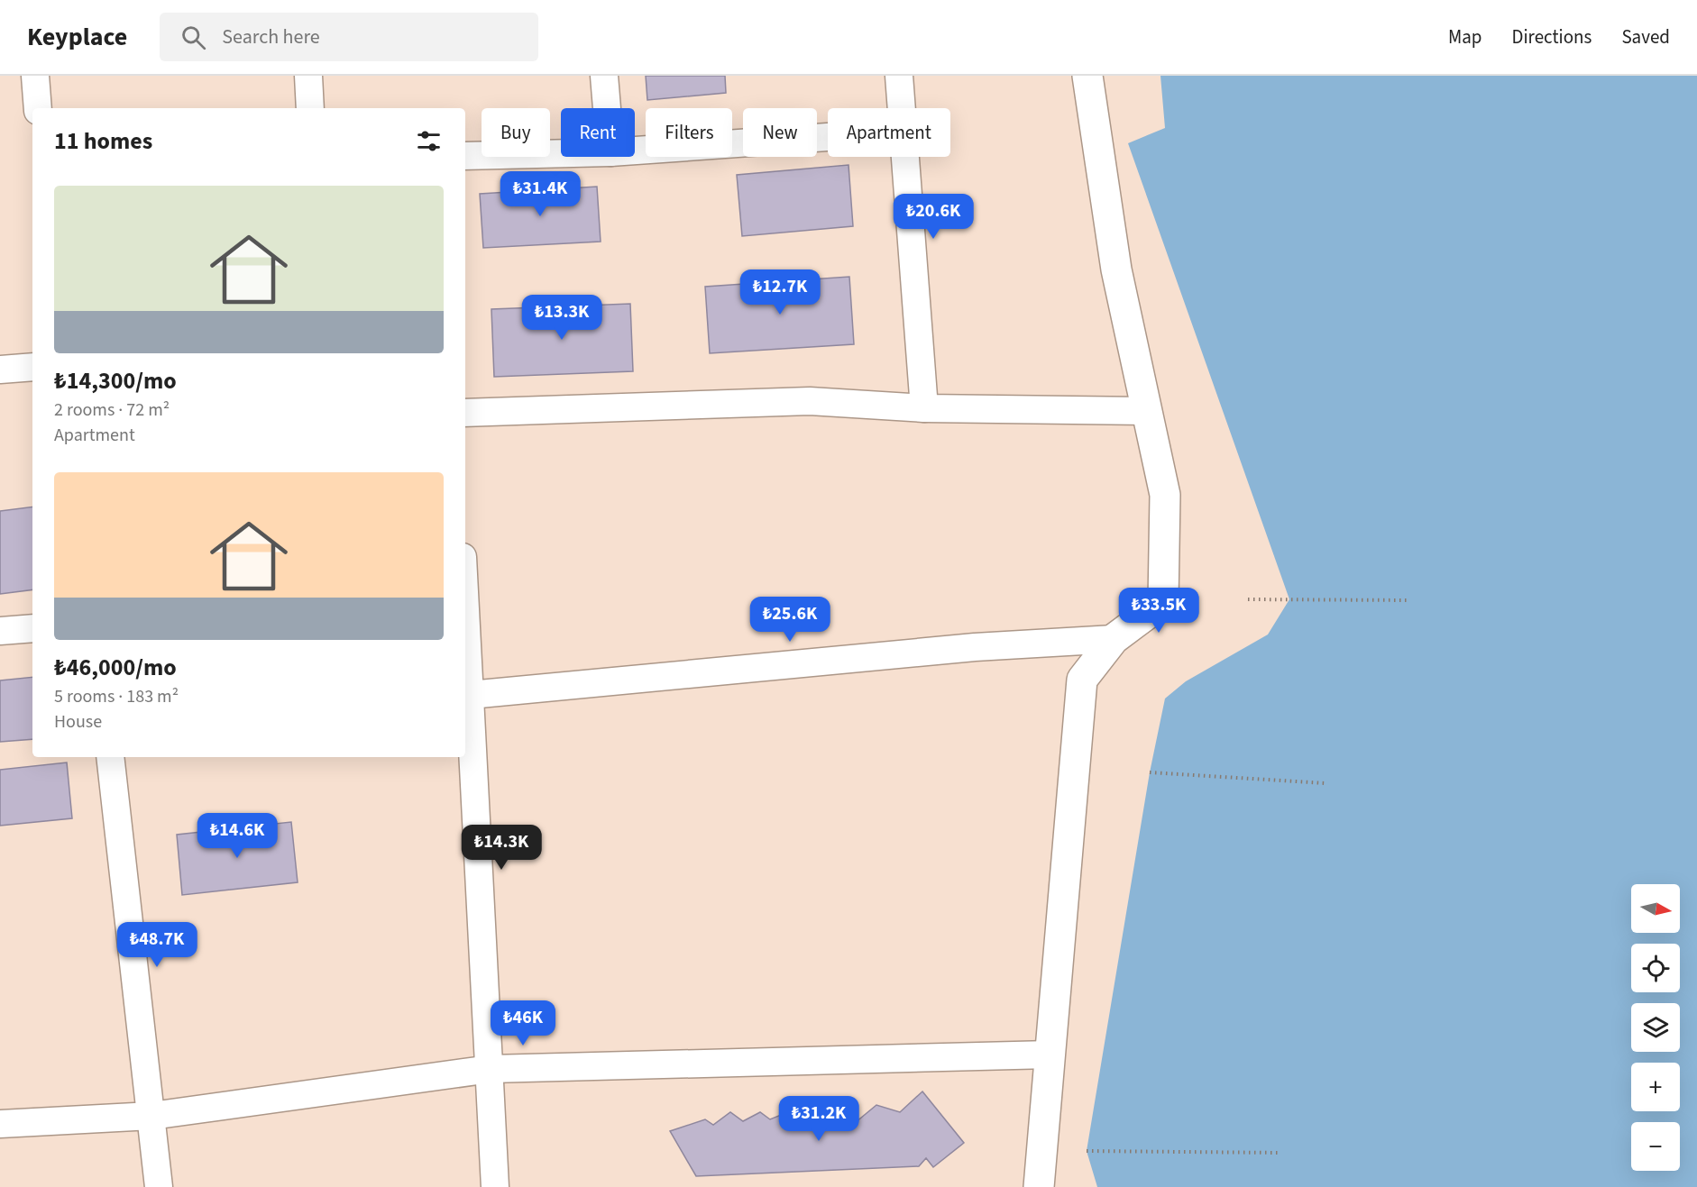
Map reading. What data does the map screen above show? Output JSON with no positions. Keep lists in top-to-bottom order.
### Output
{
  "north": "right",
  "page": {
    "header": "Keyplace",
    "search": "Search here",
    "nav": ["Map", "Directions", "Saved"],
    "chip": [
      "Buy",
      "Rent",
      "Filters",
      "New",
      "Apartment"
    ],
    "heading": "11 homes",
    "price": [
      "₺31.4K",
      "₺20.6K",
      "₺12.7K",
      "₺13.3K",
      "₺33.5K",
      "₺25.6K",
      "₺14.6K",
      "₺14.3K",
      "₺48.7K",
      "₺46K",
      "₺31.2K"
    ],
    "list": [
      {
        "name": "₺14,300/mo",
        "note": "2 rooms · 72 m² · Apartment"
      },
      {
        "name": "₺46,000/mo",
        "note": "5 rooms · 183 m² · House"
      }
    ],
    "map_buttons": ["+", "−"]
  }
}
